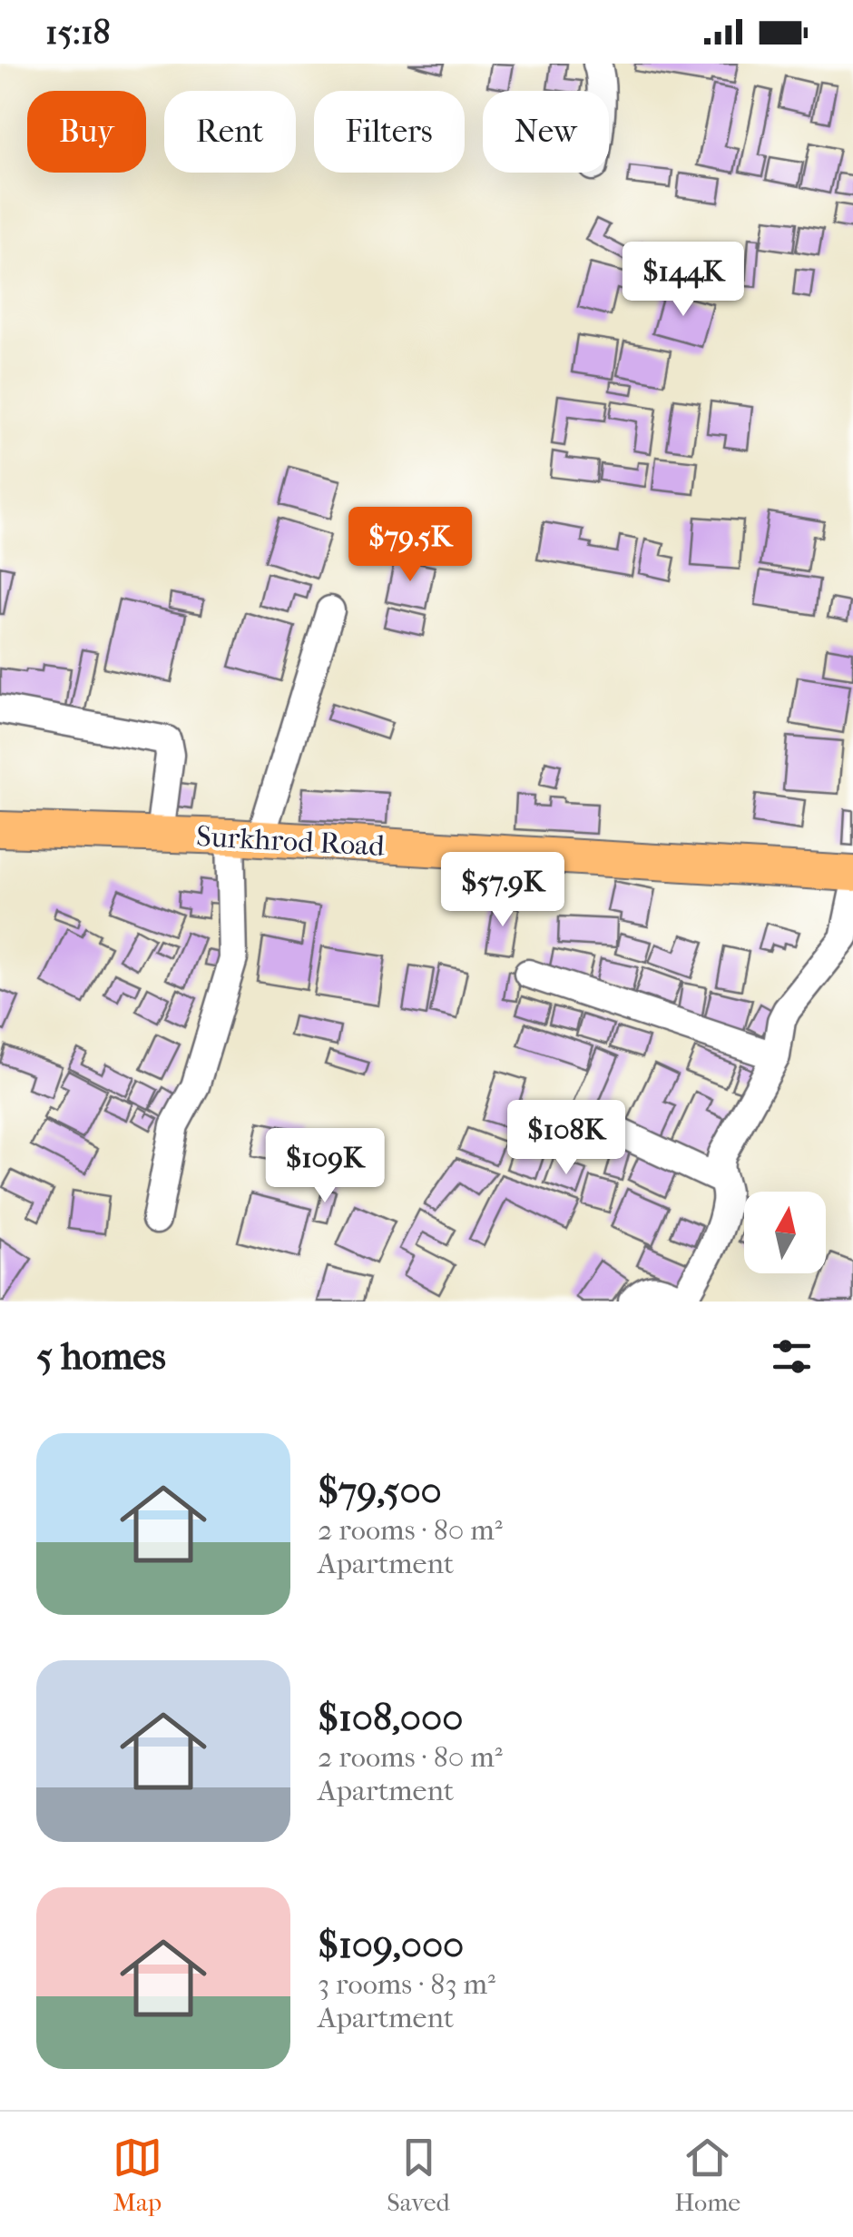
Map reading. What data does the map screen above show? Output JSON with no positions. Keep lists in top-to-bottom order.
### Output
{
  "streets": {
    "main road": ["Surkhrod Road"]
  },
  "north": "top",
  "page": {
    "status": "15:18",
    "chip": [
      "Buy",
      "Rent",
      "Filters",
      "New"
    ],
    "price": [
      "$144K",
      "$79.5K",
      "$57.9K",
      "$108K",
      "$109K"
    ],
    "heading": "5 homes",
    "list": [
      {
        "name": "$79,500",
        "note": "2 rooms · 80 m² · Apartment"
      },
      {
        "name": "$108,000",
        "note": "2 rooms · 80 m² · Apartment"
      },
      {
        "name": "$109,000",
        "note": "3 rooms · 83 m² · Apartment"
      }
    ],
    "tabs": ["Map", "Saved", "Home"]
  }
}
